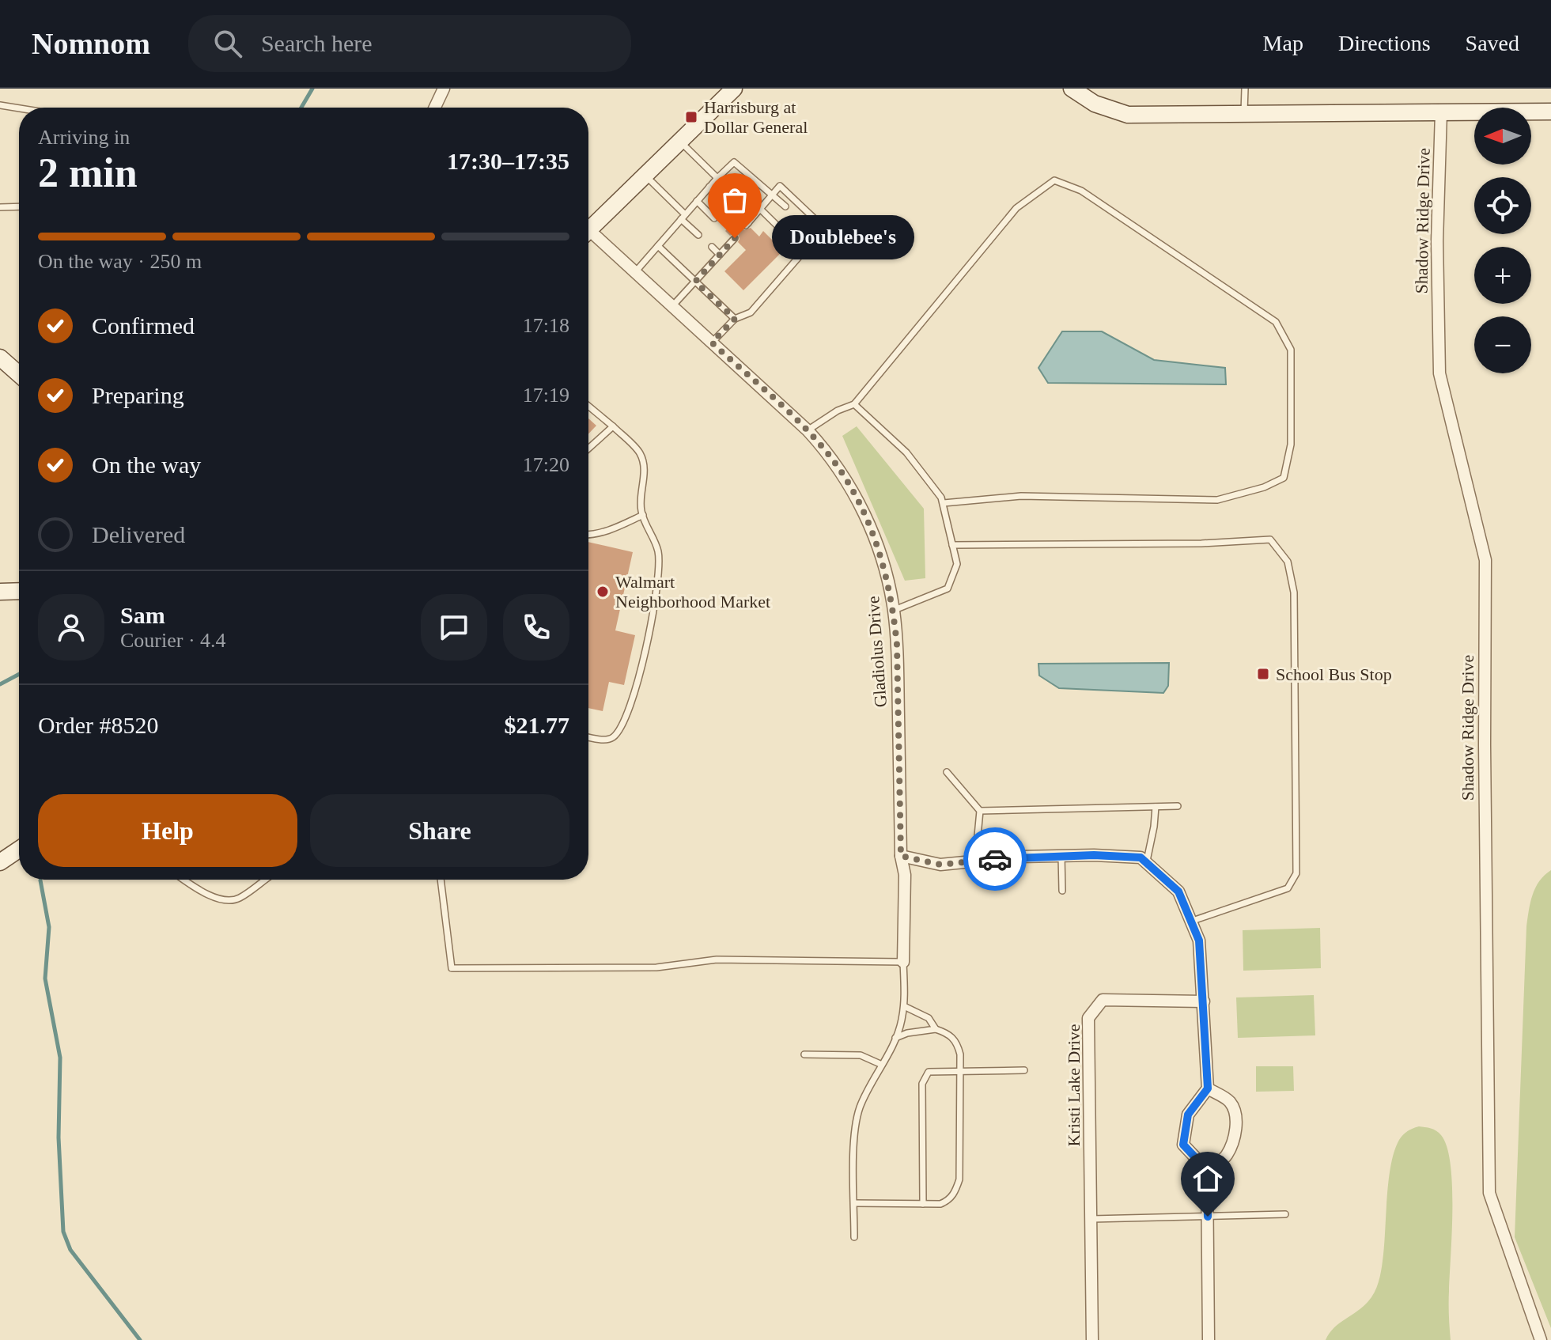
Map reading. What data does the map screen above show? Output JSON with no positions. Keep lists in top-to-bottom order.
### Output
{
  "streets": {
    "street": ["Shadow Ridge Drive", "Gladiolus Drive", "Kristi Lake Drive"]
  },
  "places": {
    "transit": ["Harrisburg at Dollar General", "School Bus Stop"],
    "other": ["Doublebee's", "Walmart Neighborhood Market"]
  },
  "north": "left",
  "page": {
    "header": "Nomnom",
    "search": "Search here",
    "nav": ["Map", "Directions", "Saved"],
    "map_buttons": ["+", "−"],
    "heading": ["2 min", "Arriving in", "17:30–17:35"],
    "panel": [
      "Sam",
      "Courier · 4.4",
      "Order #8520",
      "$21.77"
    ],
    "bubble": "Doublebee's",
    "bar": "On the way · 250 m",
    "list": [
      ["Confirmed", "17:18"],
      ["Preparing", "17:19"],
      ["On the way", "17:20"],
      "Delivered"
    ],
    "buttons": ["Help", "Share"]
  }
}
